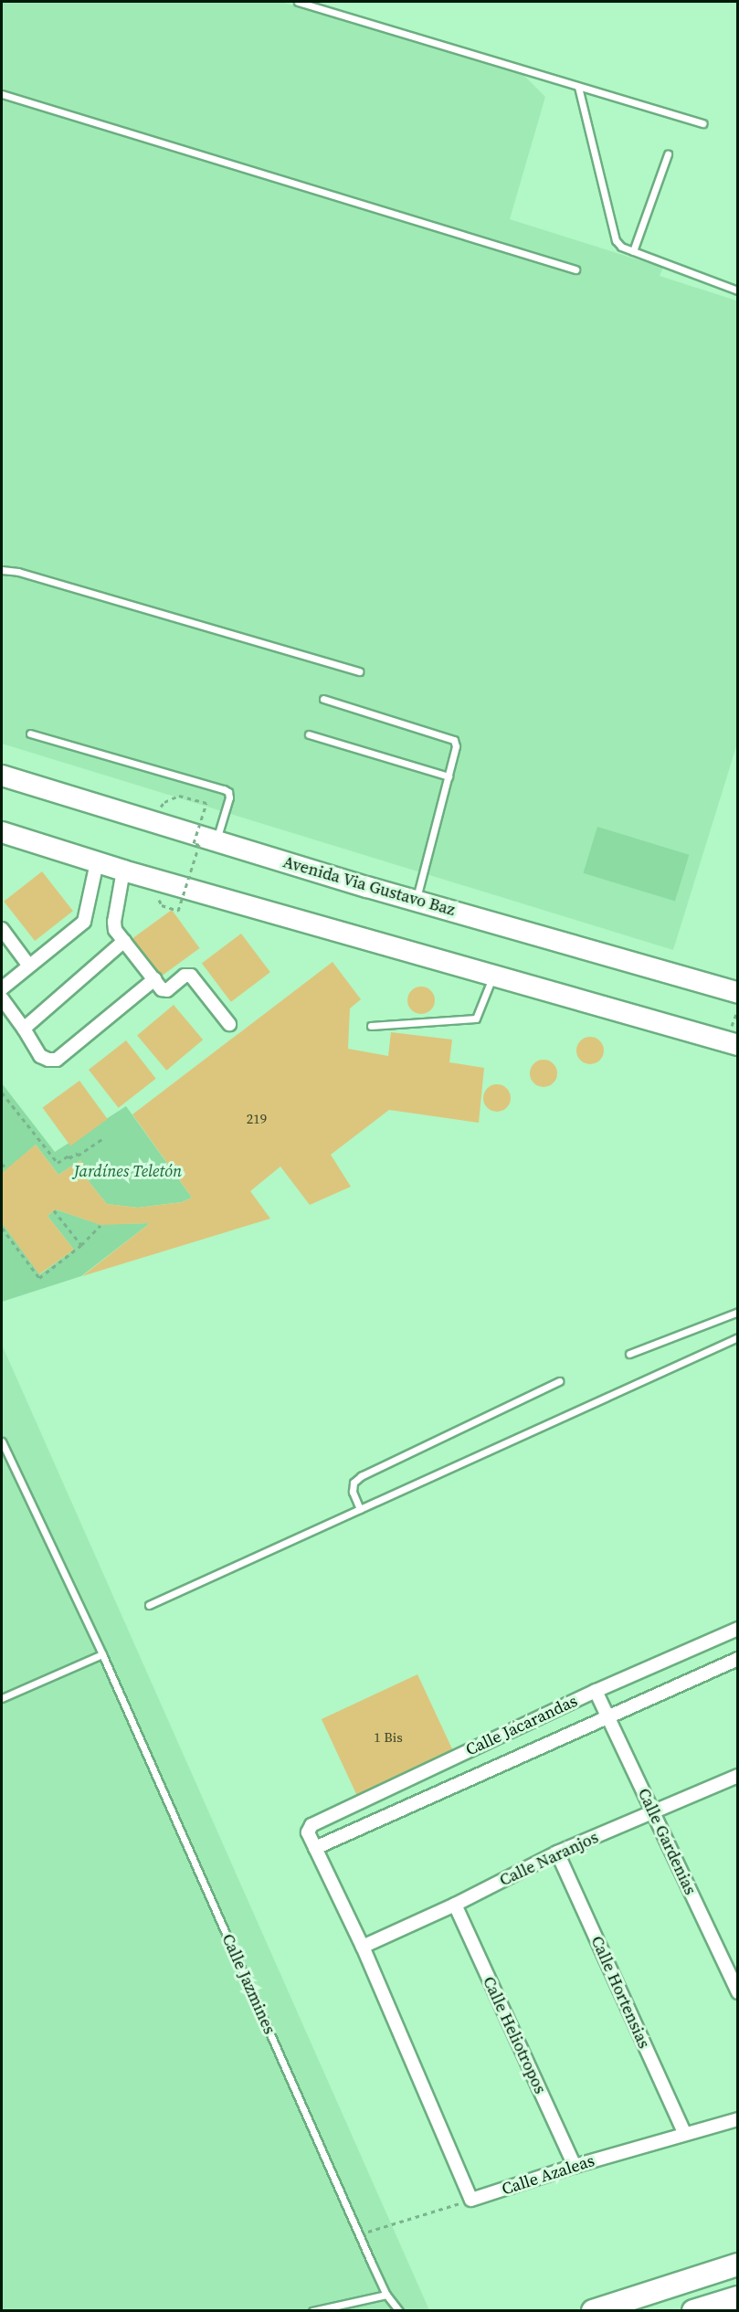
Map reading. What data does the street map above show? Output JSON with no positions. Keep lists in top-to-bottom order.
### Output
{
  "streets": {
    "main road": ["Avenida Via Gustavo Baz"],
    "street": [
      "Calle Jacarandas",
      "Calle Gardenias",
      "Calle Naranjos",
      "Calle Hortensias",
      "Calle Heliotropos",
      "Calle Azaleas"
    ],
    "lane": ["Calle Jazmines"]
  },
  "crossings": [
    ["Calle Jacarandas", "Calle Gardenias"],
    ["Calle Gardenias", "Calle Naranjos"],
    ["Calle Naranjos", "Calle Hortensias"],
    ["Calle Naranjos", "Calle Heliotropos"],
    ["Calle Hortensias", "Calle Azaleas"],
    ["Calle Heliotropos", "Calle Azaleas"]
  ],
  "parks": ["Jardínes Teletón"],
  "house_numbers": ["219", "1 Bis"]
}
